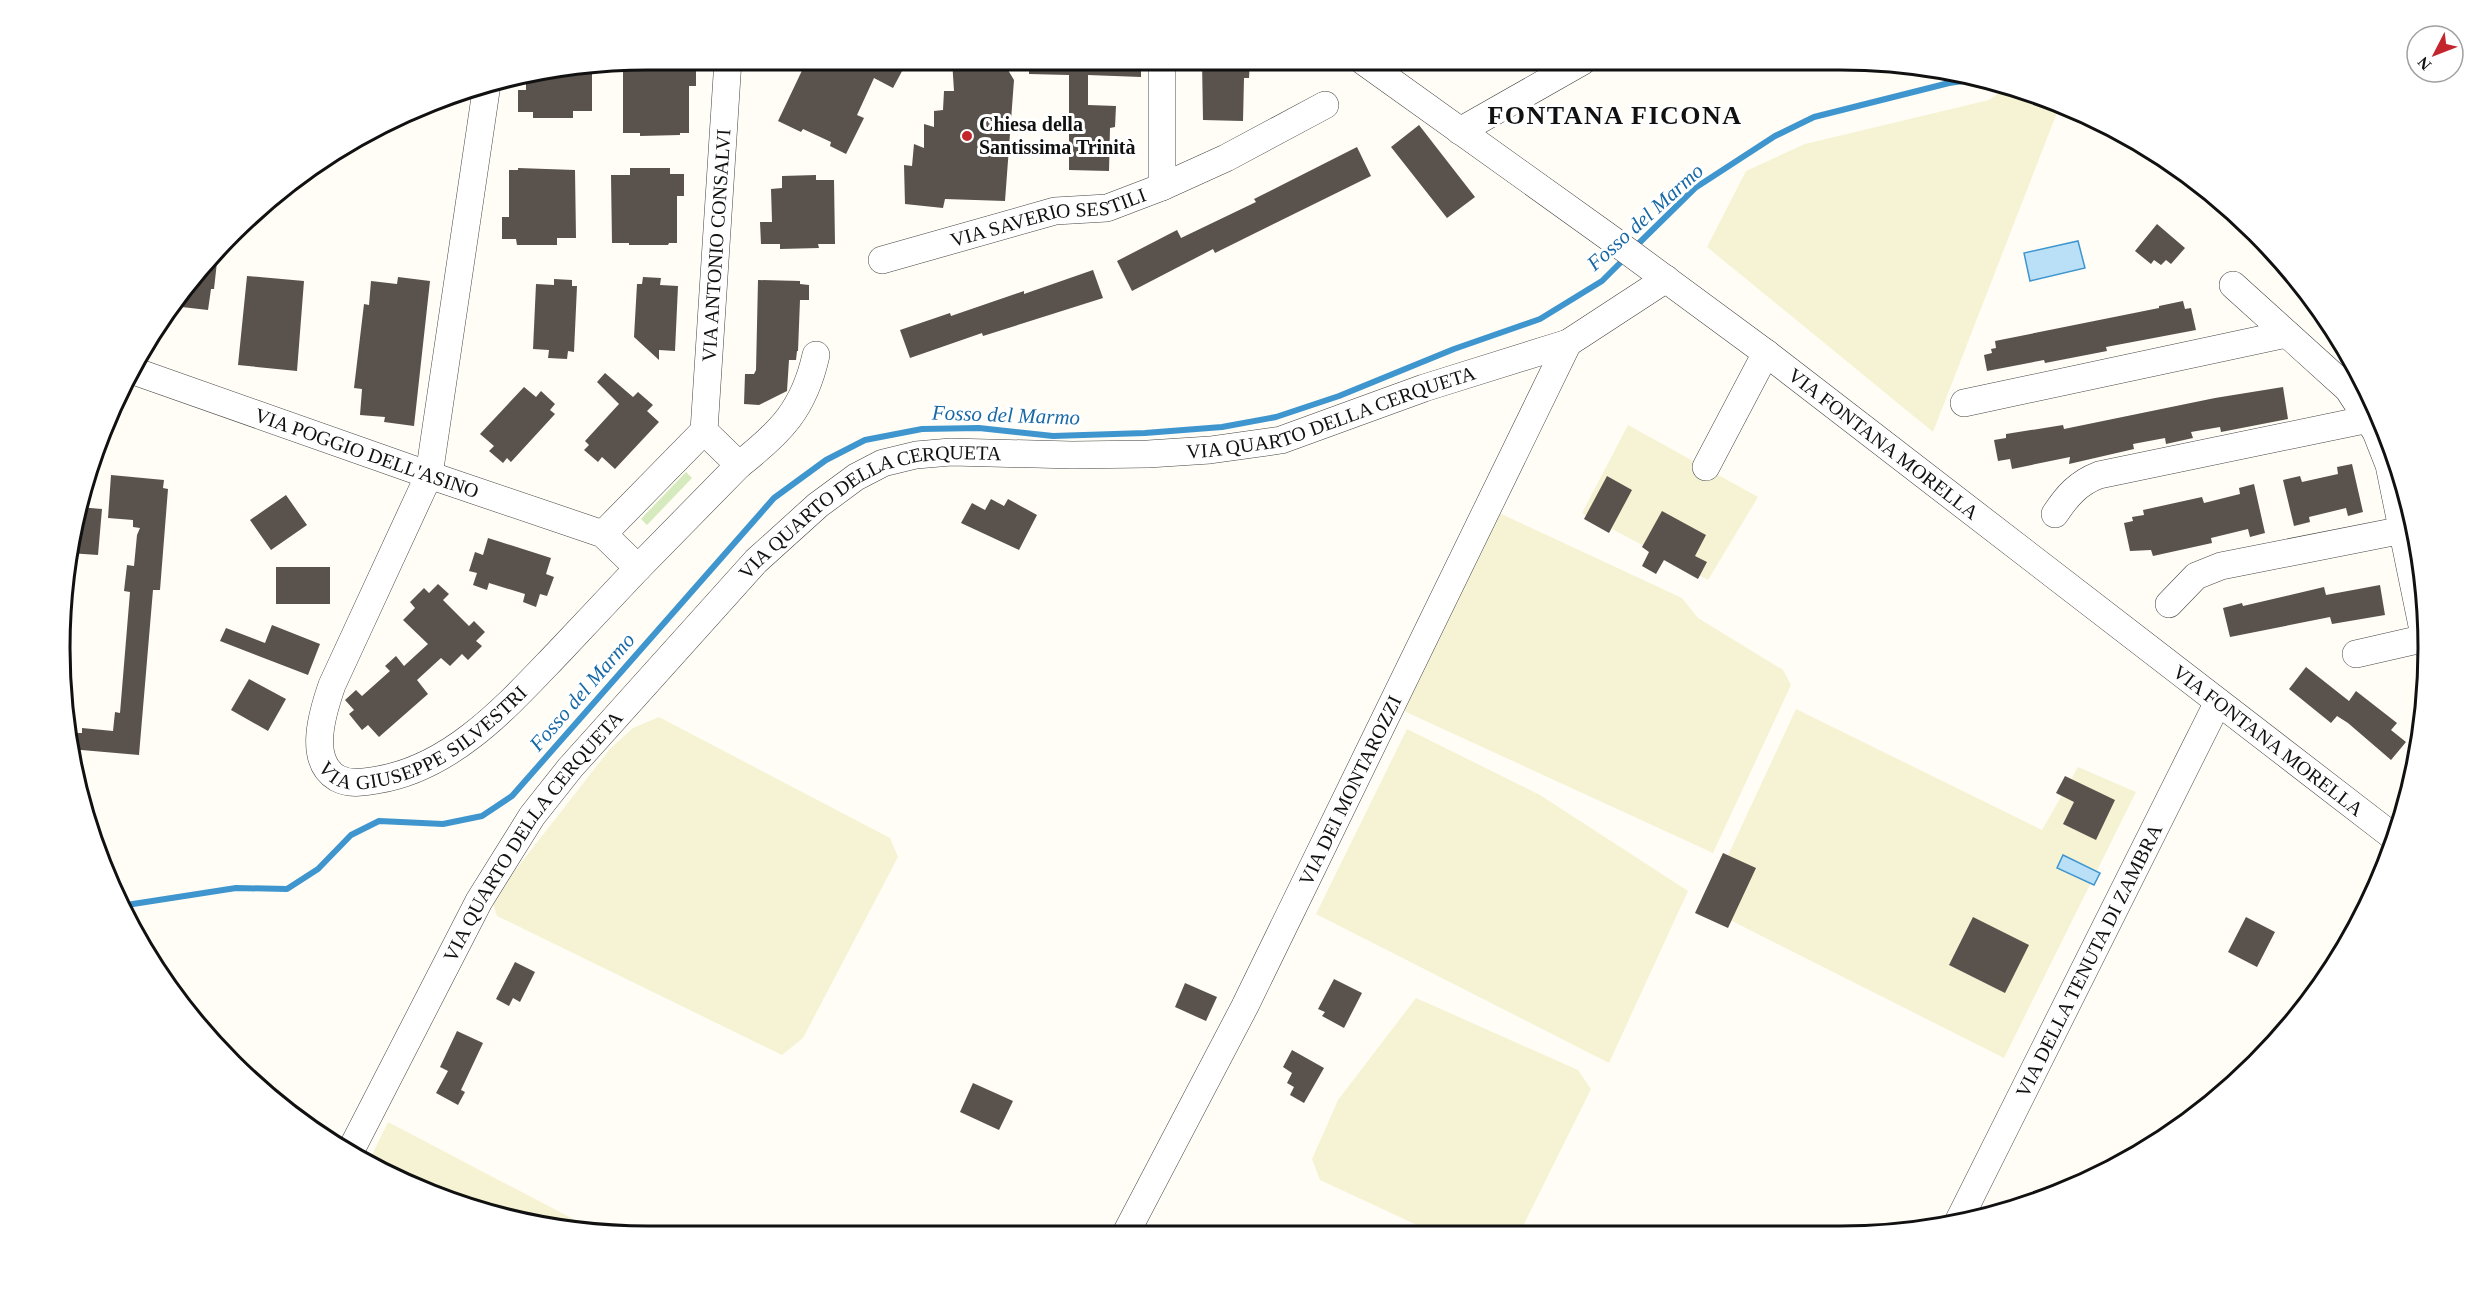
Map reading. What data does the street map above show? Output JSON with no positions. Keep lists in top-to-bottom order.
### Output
{
  "streets": {
    "street": [
      "VIA SAVERIO SESTILI",
      "VIA ANTONIO CONSALVI",
      "VIA QUARTO DELLA CERQUETA",
      "VIA FONTANA MORELLA",
      "VIA POGGIO DELL'ASINO",
      "VIA GIUSEPPE SILVESTRI",
      "VIA DEI MONTAROZZI",
      "VIA DELLA TENUTA DI ZAMBRA"
    ]
  },
  "crossings": [
    ["VIA QUARTO DELLA CERQUETA", "VIA FONTANA MORELLA"],
    ["VIA QUARTO DELLA CERQUETA", "VIA DEI MONTAROZZI"],
    ["VIA FONTANA MORELLA", "VIA DELLA TENUTA DI ZAMBRA"],
    ["VIA POGGIO DELL'ASINO", "VIA GIUSEPPE SILVESTRI"]
  ],
  "districts": ["FONTANA FICONA"],
  "water": ["Fosso del Marmo"],
  "places": ["Chiesa della Santissima Trinità"],
  "north": "bottom left"
}
